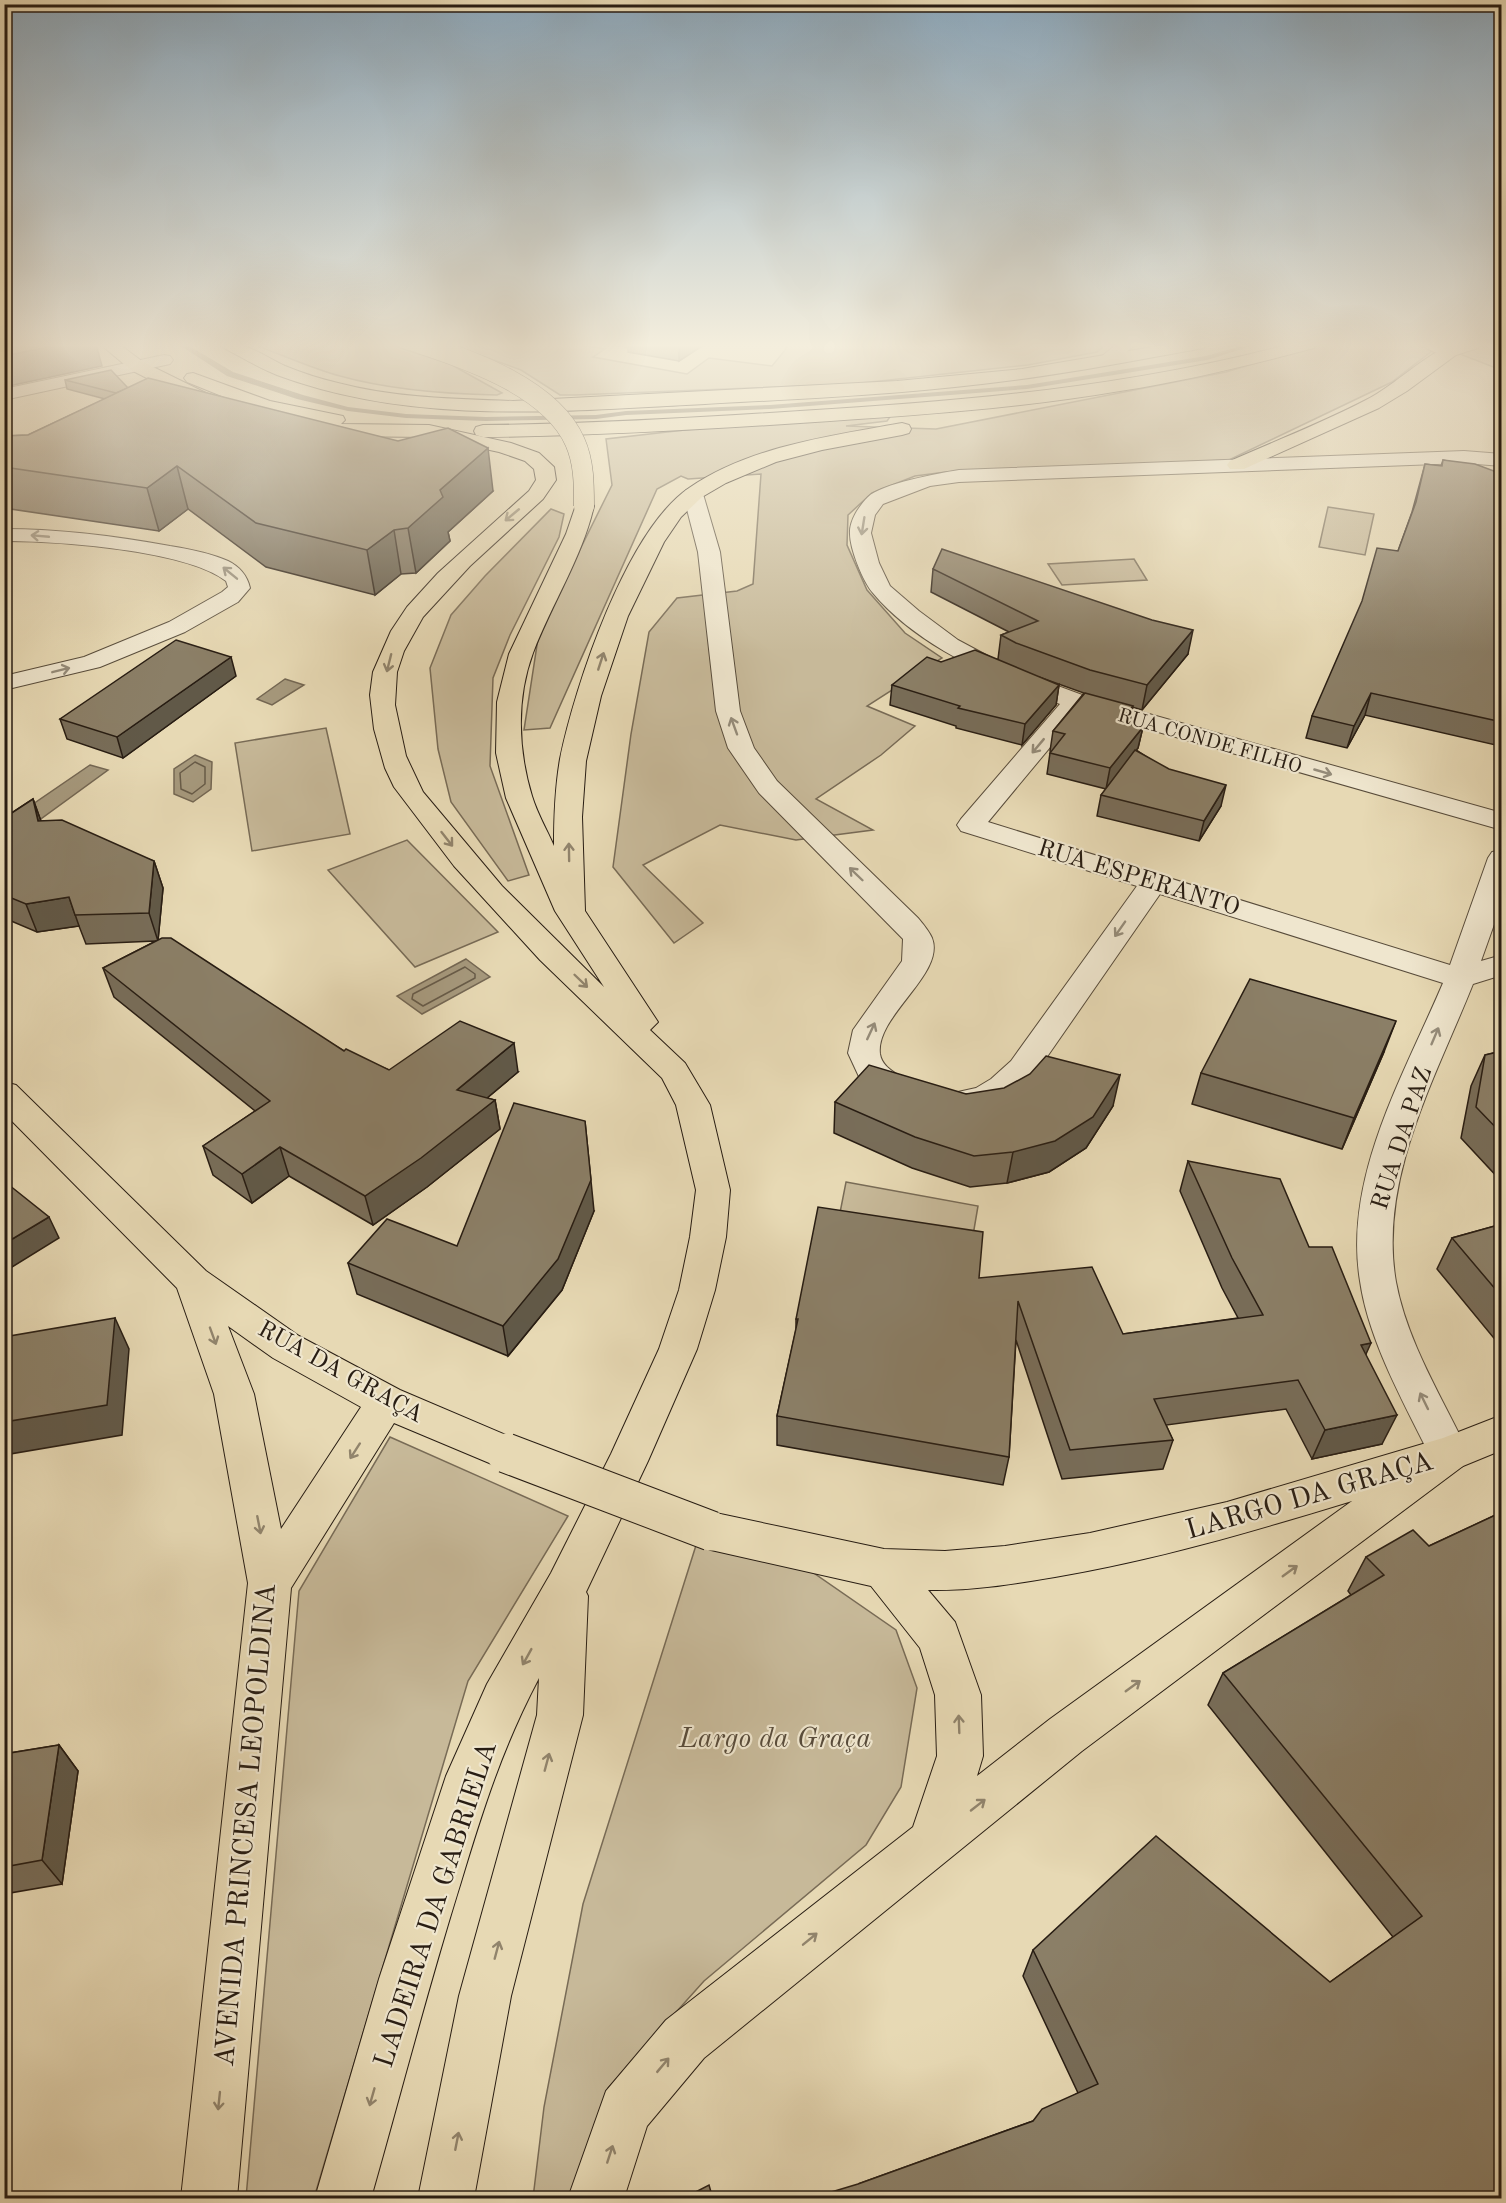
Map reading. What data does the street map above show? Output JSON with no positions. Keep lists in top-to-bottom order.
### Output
{
  "streets": {
    "main road": [
      "RUA DA GRAÇA",
      "LARGO DA GRAÇA",
      "AVENIDA PRINCESA LEOPOLDINA",
      "LADEIRA DA GABRIELA"
    ],
    "street": ["RUA CONDE FILHO", "RUA ESPERANTO", "RUA DA PAZ"]
  },
  "crossings": [
    ["RUA CONDE FILHO", "RUA ESPERANTO"],
    ["RUA ESPERANTO", "RUA DA PAZ"],
    ["RUA DA PAZ", "LARGO DA GRAÇA"],
    ["RUA DA GRAÇA", "LARGO DA GRAÇA"],
    ["RUA DA GRAÇA", "AVENIDA PRINCESA LEOPOLDINA"]
  ],
  "one_way": ["RUA DA PAZ", "LARGO DA GRAÇA", "AVENIDA PRINCESA LEOPOLDINA"],
  "parks": ["Largo da Graça"]
}
